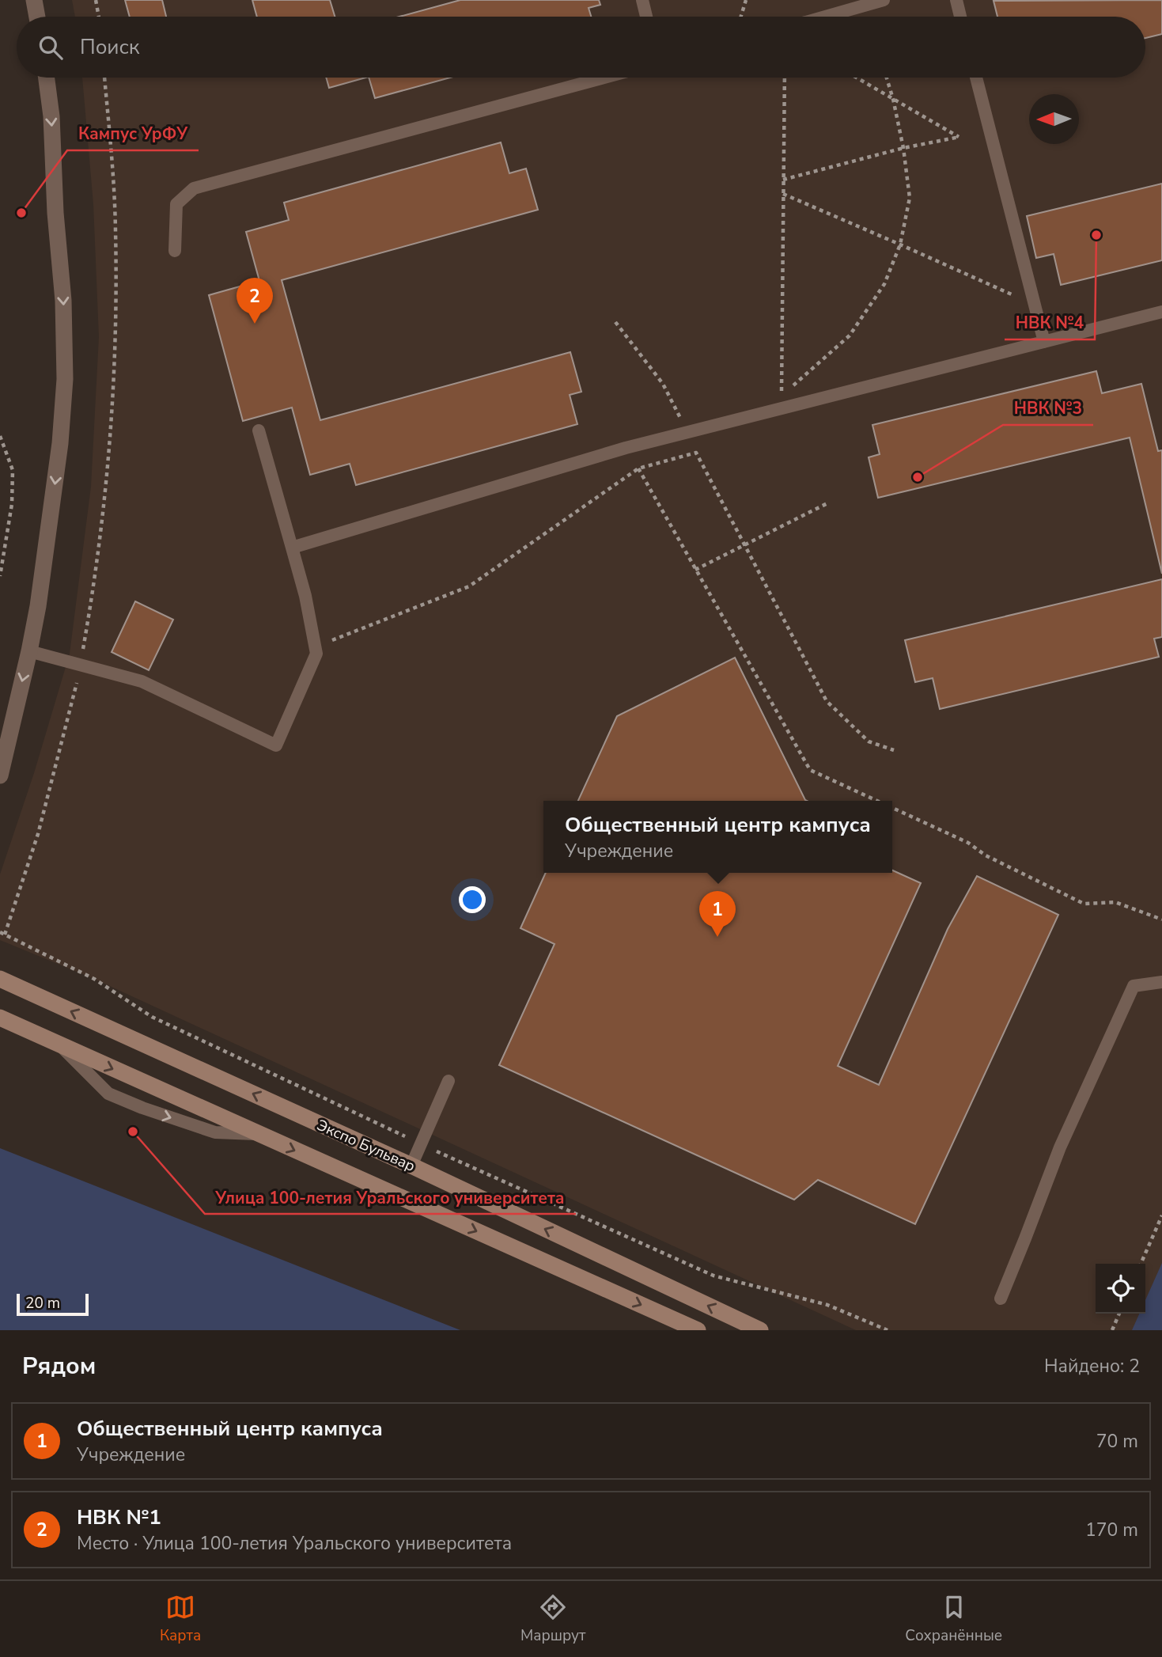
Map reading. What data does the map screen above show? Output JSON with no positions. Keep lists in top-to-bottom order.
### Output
{
  "streets": {
    "street": ["Экспо Бульвар"]
  },
  "places": [
    "Кампус УрФУ",
    "НВК №4",
    "НВК №3",
    "Улица 100-летия Уральского университета"
  ],
  "scale_bar": "20 m",
  "north": "left",
  "page": {
    "search": "Поиск",
    "pins": ["2", "1"],
    "popup": ["Общественный центр кампуса", "Учреждение"],
    "scale": "20 m",
    "heading": ["Рядом", "Найдено: 2"],
    "list": [
      {
        "mark": "1",
        "name": "Общественный центр кампуса",
        "note": "Учреждение",
        "value": "70 m"
      },
      {
        "mark": "2",
        "name": "НВК №1",
        "note": "Место · Улица 100-летия Уральского университета",
        "value": "170 m"
      }
    ],
    "nav": ["Карта", "Маршрут", "Сохранённые"]
  }
}
